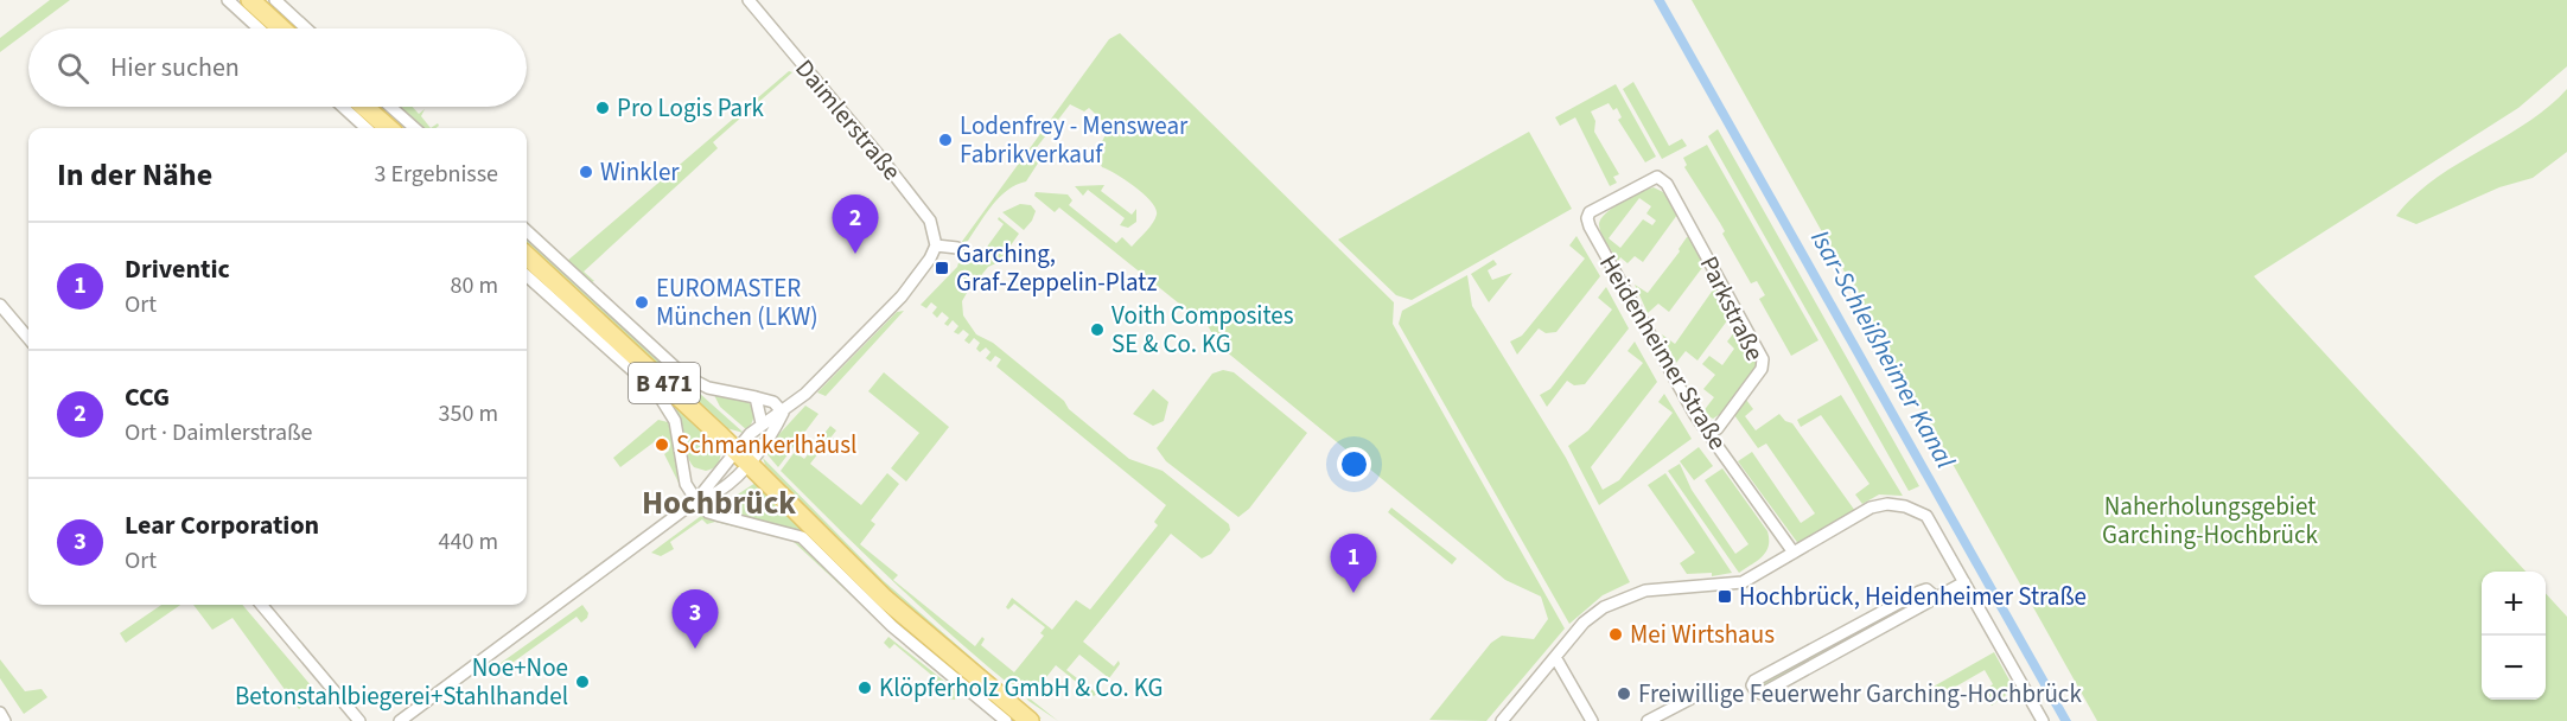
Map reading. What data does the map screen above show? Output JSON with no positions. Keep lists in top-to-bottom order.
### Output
{
  "streets": {
    "main road": ["B 471"],
    "street": ["Daimlerstraße", "Parkstraße", "Heidenheimer Straße"]
  },
  "crossings": [
    ["Parkstraße", "Heidenheimer Straße"]
  ],
  "districts": ["Hochbrück"],
  "water": ["Isar-Schleißheimer Kanal"],
  "parks": ["Naherholungsgebiet Garching-Hochbrück"],
  "places": {
    "other": [
      "Pro Logis Park",
      "Lodenfrey - Menswear Fabrikverkauf",
      "Winkler",
      "EUROMASTER München (LKW)",
      "Voith Composites SE & Co. KG",
      "Schmankerlhäusl",
      "Mei Wirtshaus",
      "Noe+Noe Betonstahlbiegerei+Stahlhandel",
      "Klöpferholz GmbH & Co. KG",
      "Freiwillige Feuerwehr Garching-Hochbrück"
    ],
    "transit": ["Garching, Graf-Zeppelin-Platz", "Hochbrück, Heidenheimer Straße"]
  },
  "page": {
    "search": "Hier suchen",
    "heading": ["In der Nähe", "3 Ergebnisse"],
    "pins": ["2", "1", "3"],
    "list": [
      {
        "mark": "1",
        "name": "Driventic",
        "note": "Ort",
        "value": "80 m"
      },
      {
        "mark": "2",
        "name": "CCG",
        "note": "Ort · Daimlerstraße",
        "value": "350 m"
      },
      {
        "mark": "3",
        "name": "Lear Corporation",
        "note": "Ort",
        "value": "440 m"
      }
    ],
    "map_buttons": ["+", "−"]
  }
}
